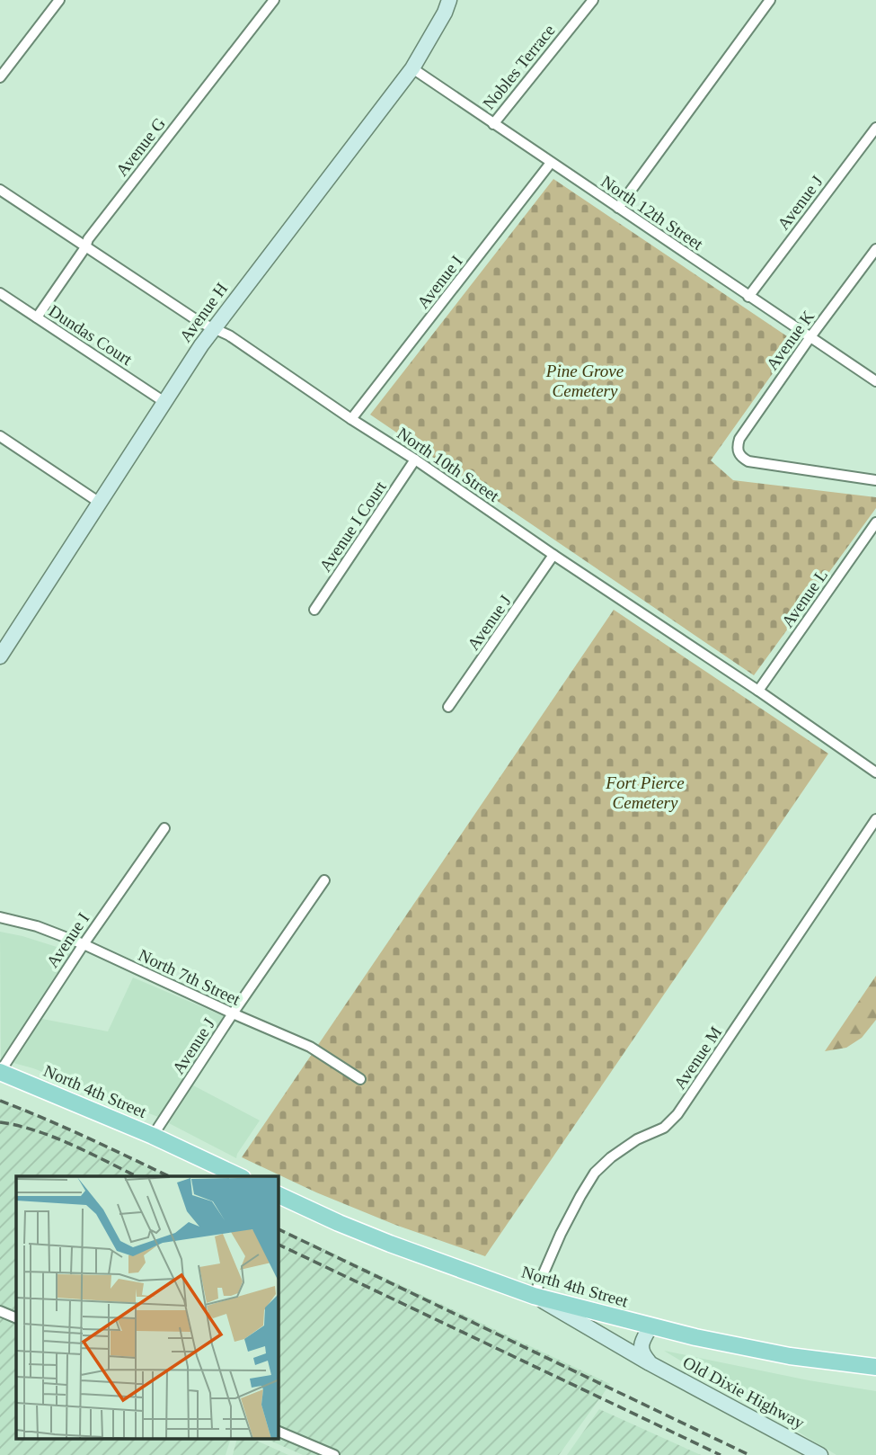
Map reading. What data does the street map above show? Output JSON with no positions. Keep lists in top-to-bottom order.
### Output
{
  "streets": {
    "main road": ["North 4th Street"],
    "street": [
      "Nobles Terrace",
      "Avenue G",
      "Avenue J",
      "North 12th Street",
      "Avenue I",
      "Avenue H",
      "Dundas Court",
      "Avenue K",
      "North 10th Street",
      "Avenue I Court",
      "Avenue L",
      "North 7th Street",
      "Avenue M",
      "Old Dixie Highway"
    ]
  },
  "crossings": [
    ["Nobles Terrace", "North 12th Street"],
    ["Avenue G", "Dundas Court"],
    ["Avenue G", "North 10th Street"],
    ["Avenue J", "North 12th Street"],
    ["Avenue J", "North 10th Street"],
    ["Avenue J", "North 7th Street"],
    ["Avenue J", "North 4th Street"],
    ["North 12th Street", "Avenue I"],
    ["North 12th Street", "Avenue H"],
    ["North 12th Street", "Avenue K"],
    ["Avenue I", "North 10th Street"],
    ["Avenue I", "North 7th Street"],
    ["Avenue I", "North 4th Street"],
    ["Avenue H", "Dundas Court"],
    ["Avenue H", "North 10th Street"],
    ["North 10th Street", "Avenue I Court"],
    ["North 10th Street", "Avenue L"],
    ["Avenue M", "North 4th Street"],
    ["Avenue M", "Old Dixie Highway"],
    ["North 4th Street", "Old Dixie Highway"]
  ],
  "parks": ["Pine Grove Cemetery", "Fort Pierce Cemetery"]
}
